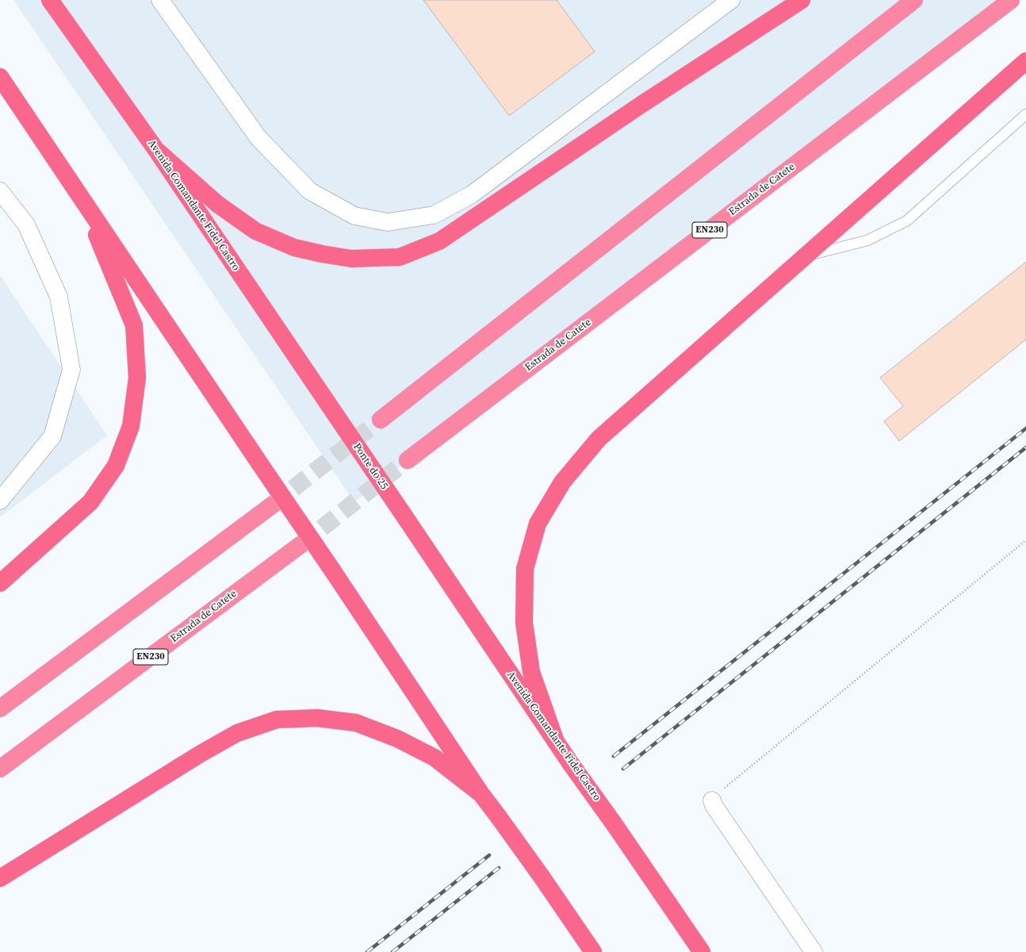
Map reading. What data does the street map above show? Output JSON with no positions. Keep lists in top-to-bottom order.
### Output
{
  "streets": {
    "highway": [
      "Estrada de Catete",
      "Avenida Comandante Fidel Castro",
      "EN230",
      "Ponte do 25"
    ]
  },
  "crossings": [
    ["Avenida Comandante Fidel Castro", "Ponte do 25"]
  ]
}
